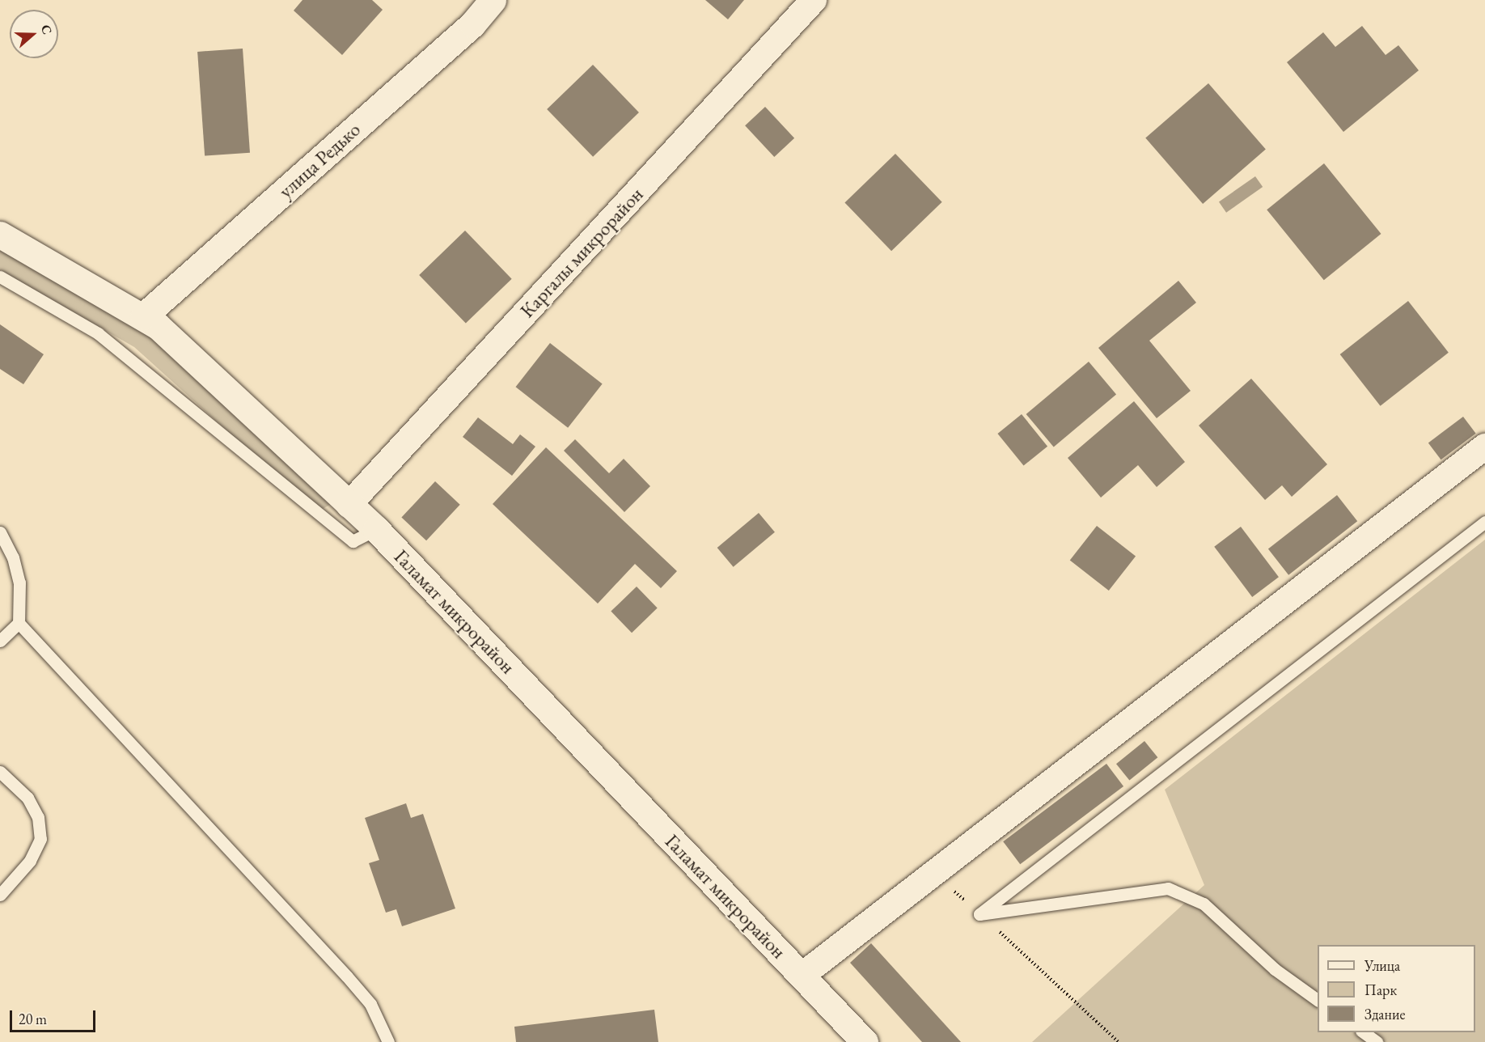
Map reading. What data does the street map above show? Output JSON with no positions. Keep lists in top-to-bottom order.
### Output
{
  "streets": {
    "street": ["улица Редько", "Каргалы микрорайон", "Галамат микрорайон"]
  },
  "crossings": [
    ["улица Редько", "Галамат микрорайон"],
    ["Каргалы микрорайон", "Галамат микрорайон"]
  ],
  "legend": ["Улица", "Парк", "Здание"],
  "scale_bar": "20 m",
  "north": "right"
}
